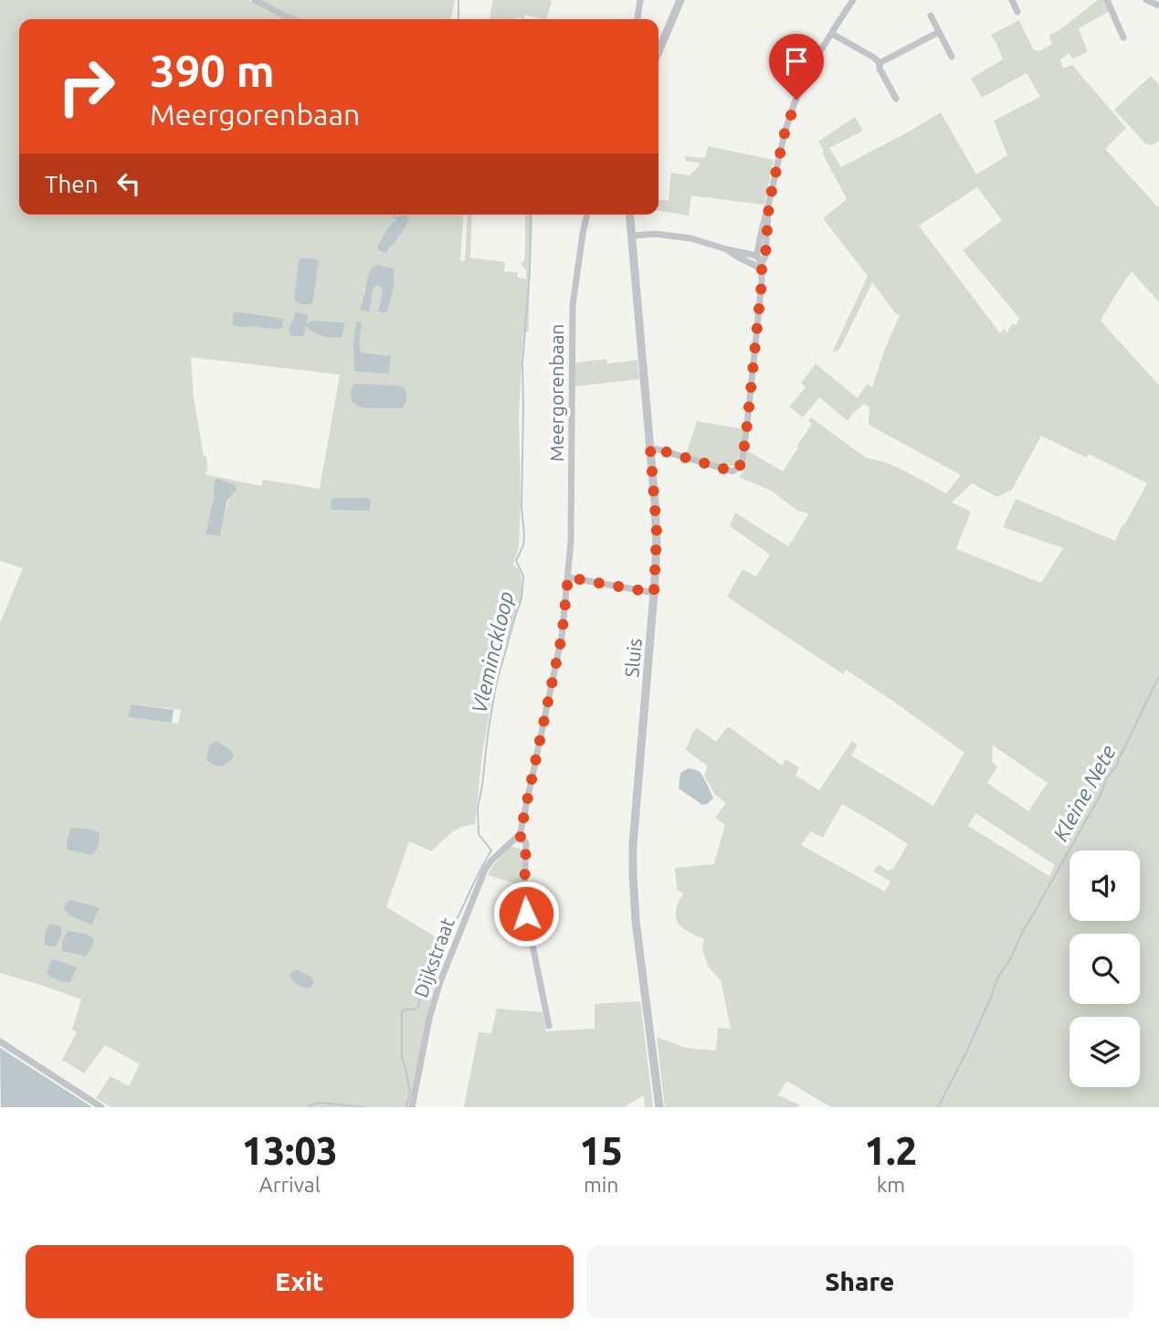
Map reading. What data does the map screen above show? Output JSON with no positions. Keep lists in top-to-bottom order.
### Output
{
  "streets": {
    "street": ["Meergorenbaan", "Sluis", "Dijkstraat"]
  },
  "crossings": [
    ["Meergorenbaan", "Dijkstraat"]
  ],
  "water": ["Vleminckloop", "Kleine Nete"],
  "page": {
    "turn": ["390 m", "Meergorenbaan"],
    "then": "Then",
    "eta": [
      "13:03",
      "Arrival",
      "15",
      "min",
      "1.2",
      "km"
    ],
    "buttons": ["Exit", "Share"]
  }
}
